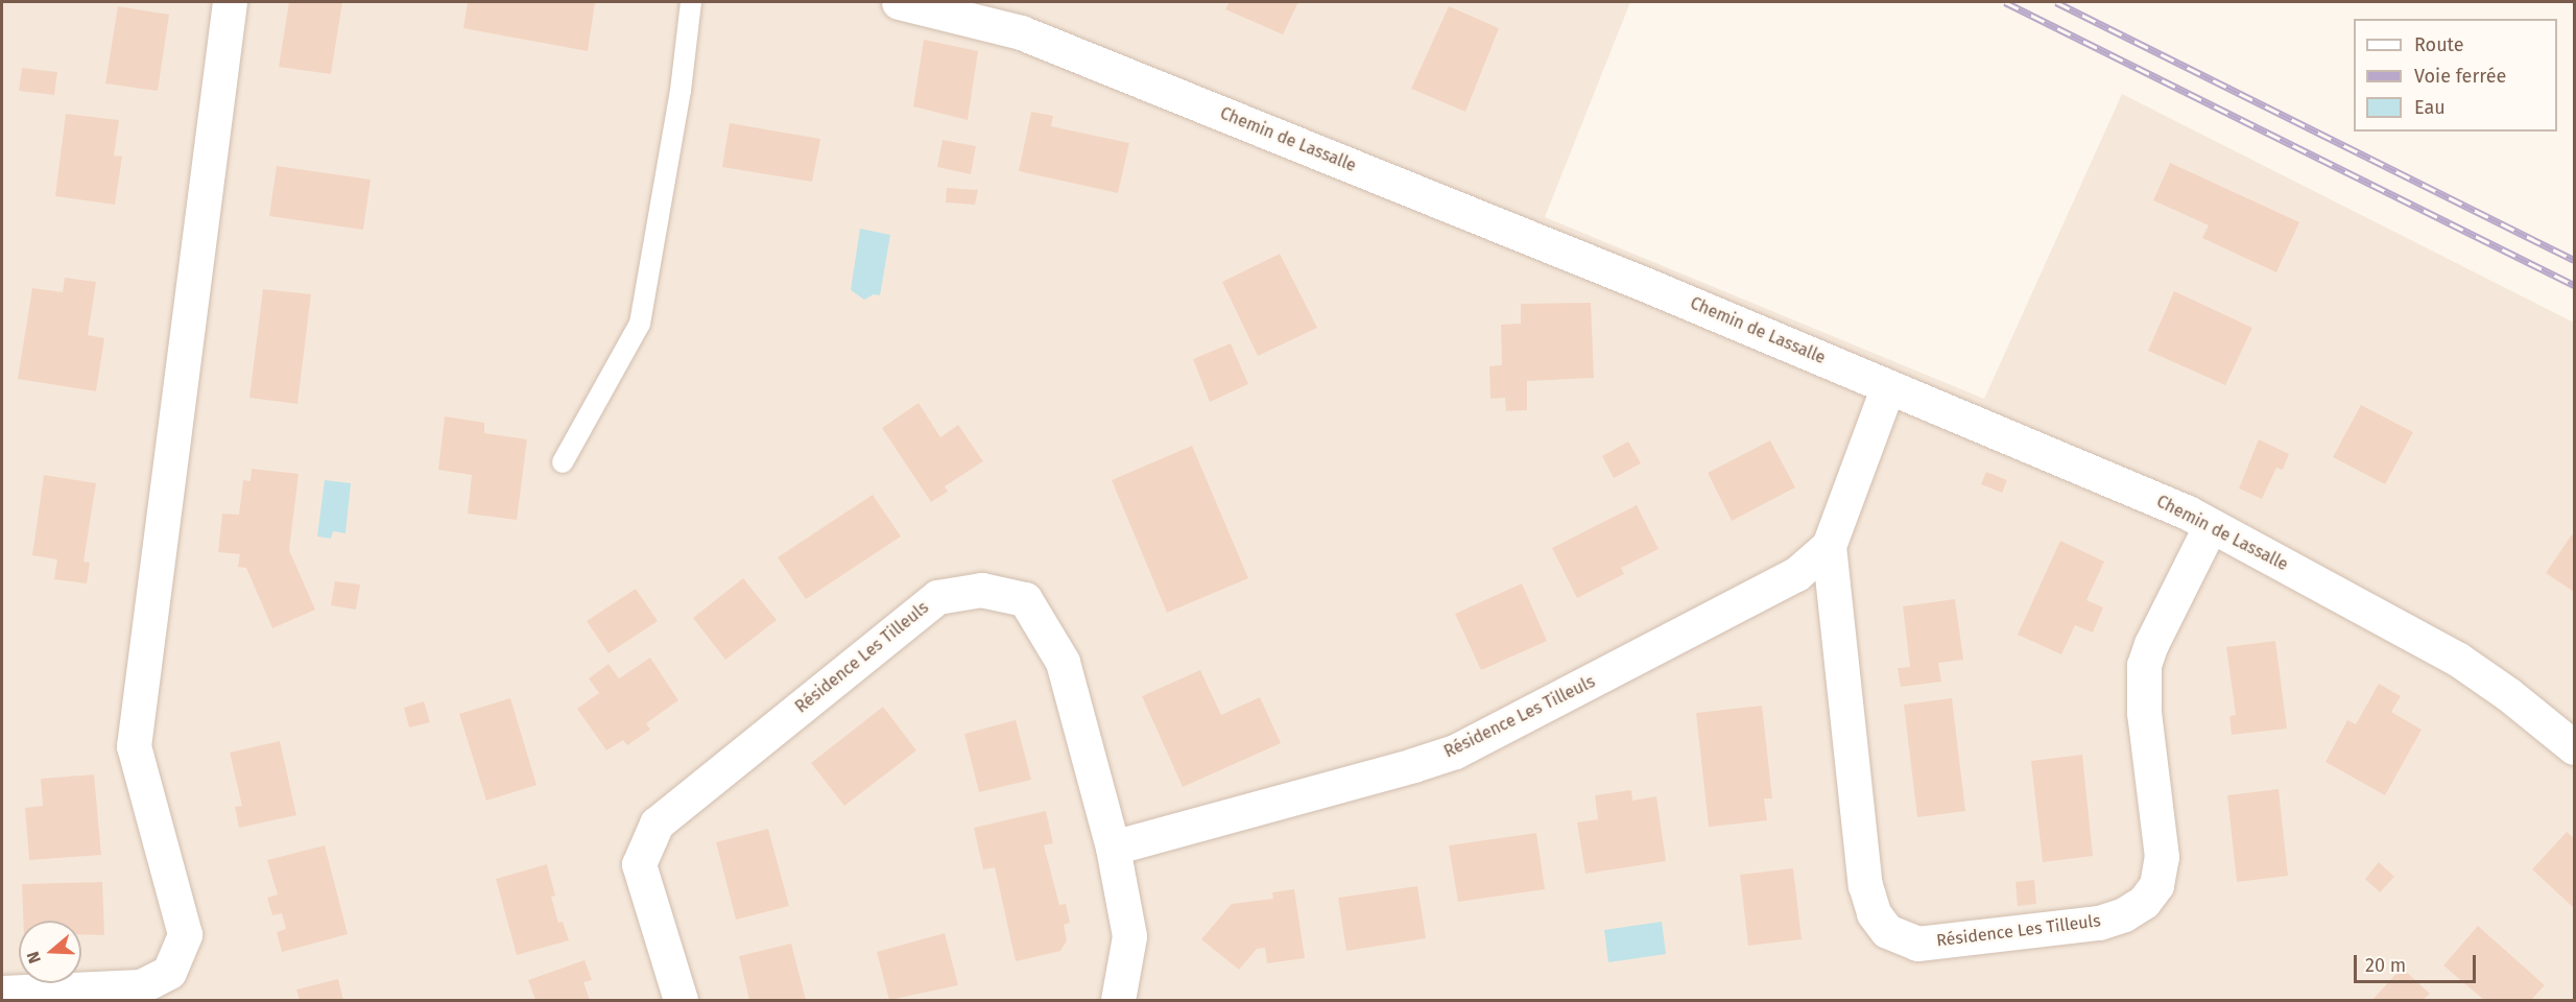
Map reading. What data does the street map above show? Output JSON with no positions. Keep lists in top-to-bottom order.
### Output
{
  "streets": {
    "street": ["Chemin de Lassalle", "Résidence Les Tilleuls"]
  },
  "crossings": [
    ["Chemin de Lassalle", "Résidence Les Tilleuls"]
  ],
  "legend": ["Route", "Voie ferrée", "Eau"],
  "scale_bar": "20 m",
  "north": "left"
}
